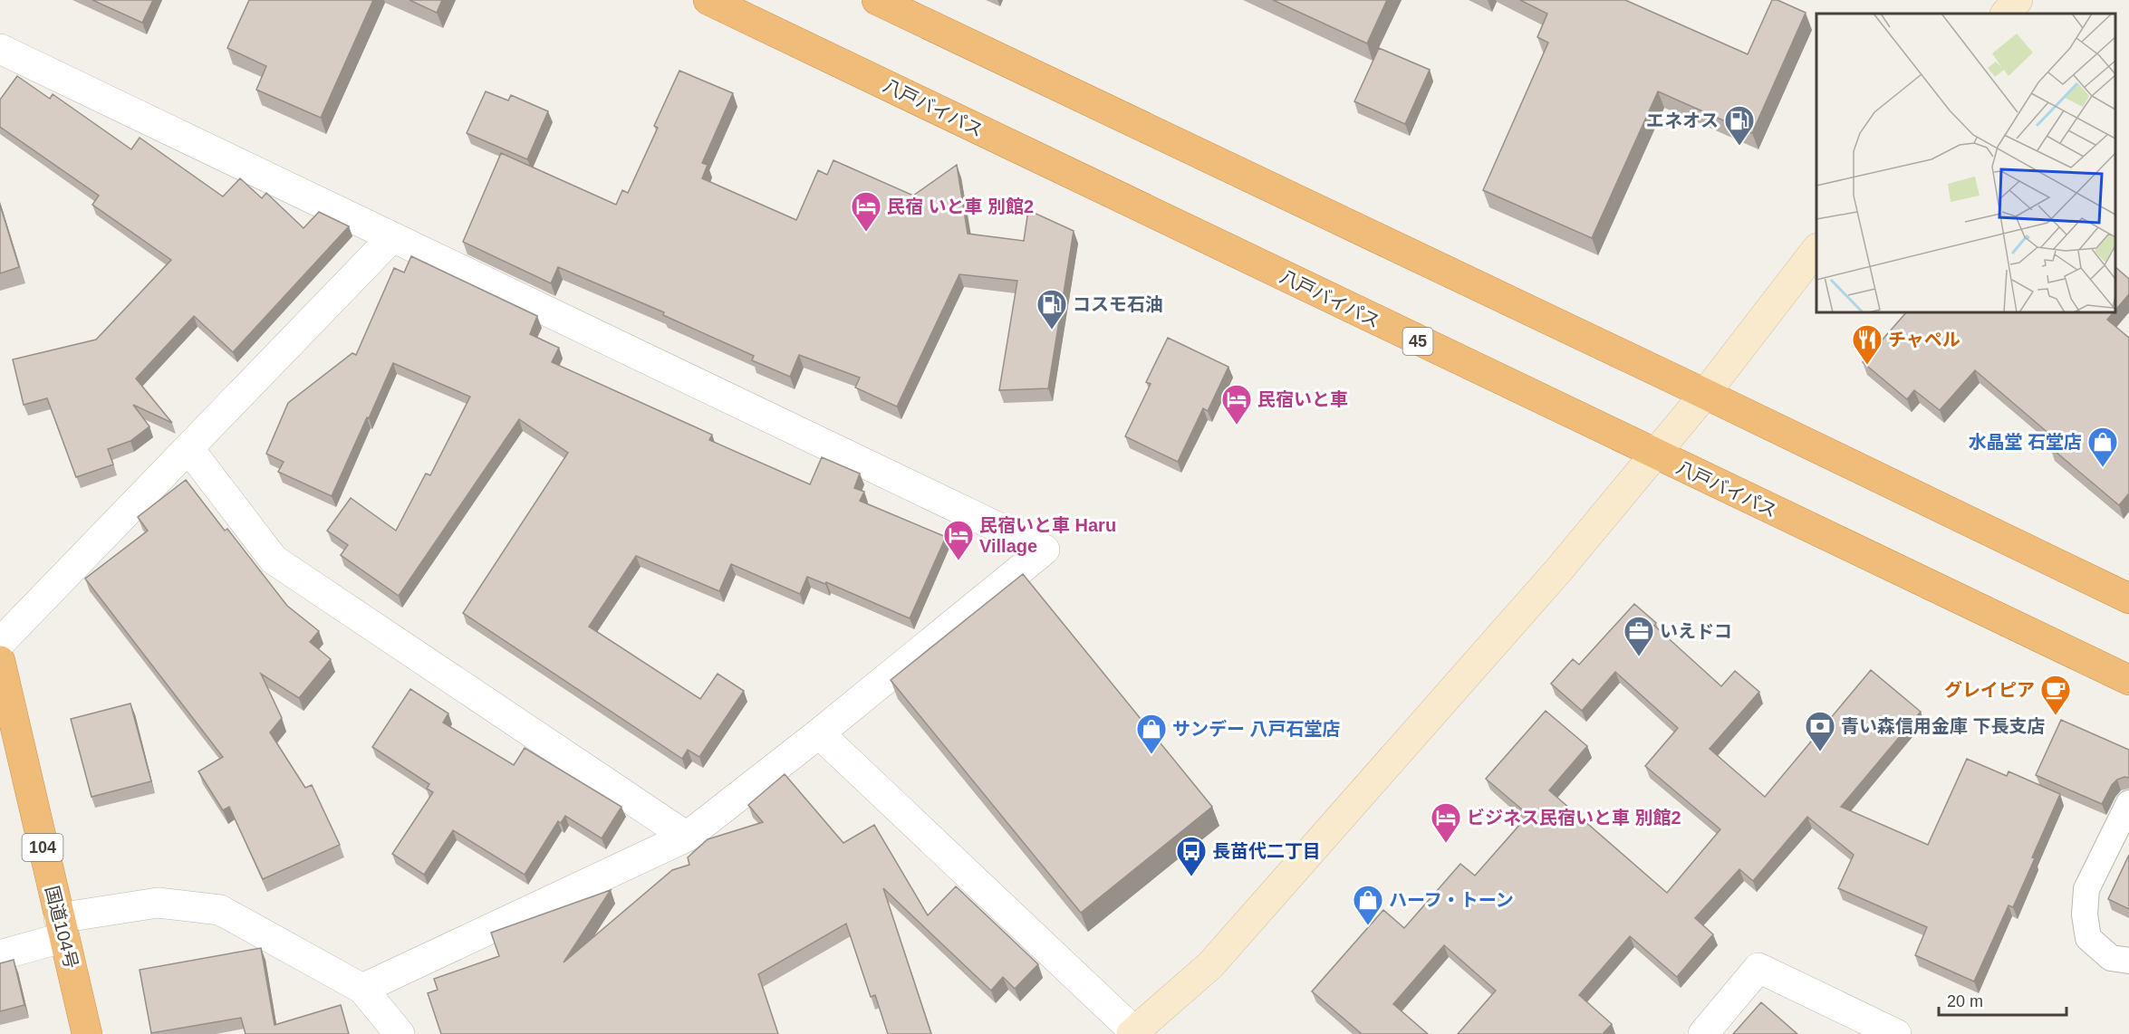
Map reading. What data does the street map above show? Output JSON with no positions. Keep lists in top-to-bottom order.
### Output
{
  "streets": {
    "highway": [
      "八戸バイパス",
      "45",
      "104",
      "国道104号"
    ]
  },
  "places": {
    "fuel station": ["エネオス", "コスモ石油"],
    "hotel": [
      "民宿 いと車 別館2",
      "民宿いと車",
      "民宿いと車 Haru Village",
      "ビジネス民宿いと車 別館2"
    ],
    "restaurant": ["チャペル"],
    "shop": ["水晶堂 石堂店", "サンデー 八戸石堂店", "ハーフ・トーン"],
    "office": ["いえドコ"],
    "cafe": ["グレイピア"],
    "bank": ["青い森信用金庫 下長支店"],
    "bus stop": ["長苗代二丁目"]
  },
  "scale_bar": "20 m"
}
